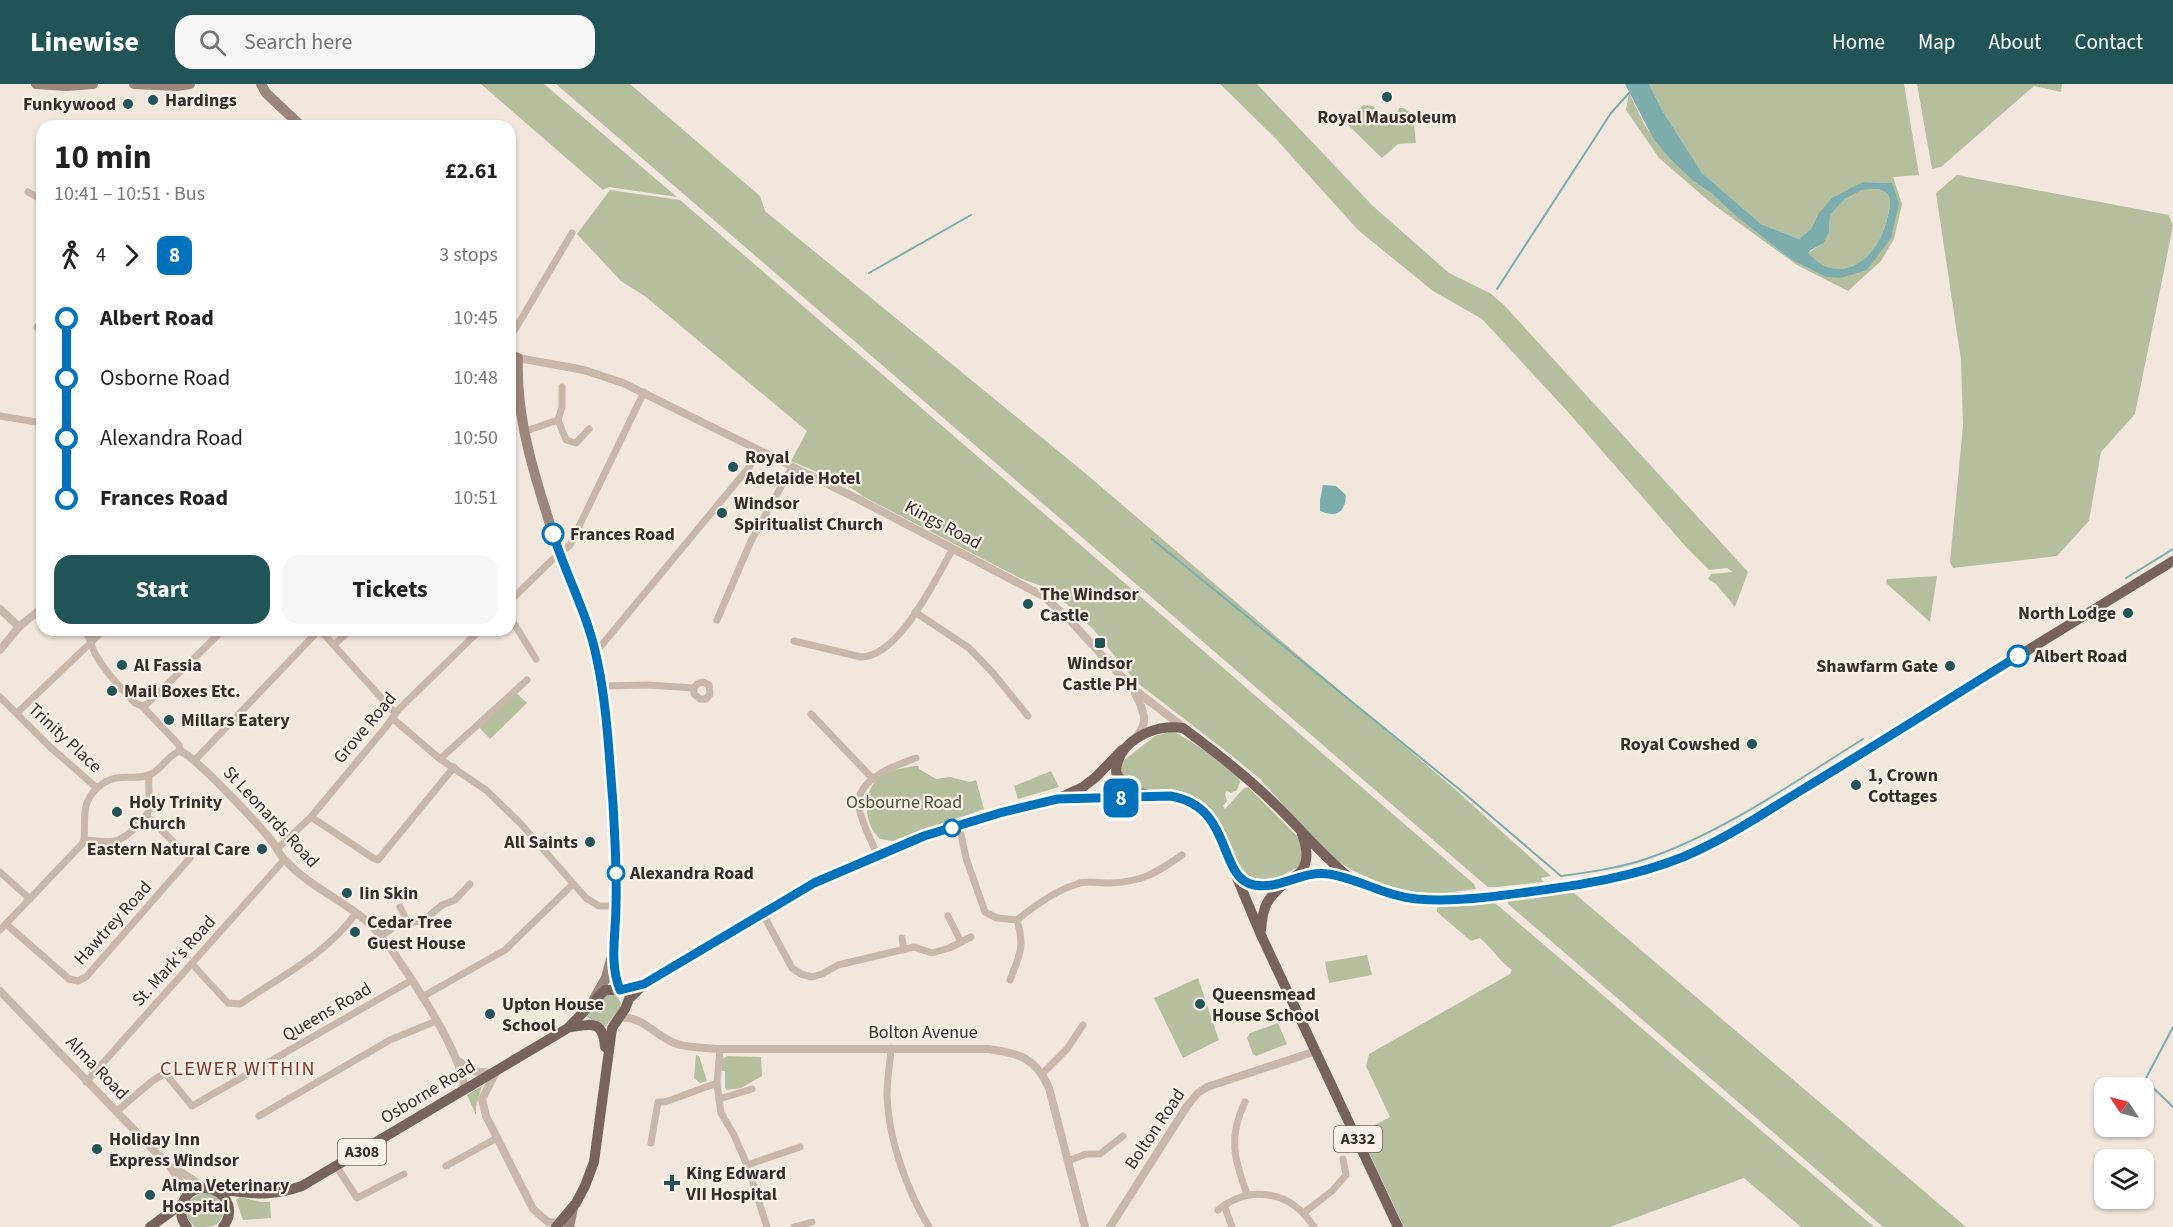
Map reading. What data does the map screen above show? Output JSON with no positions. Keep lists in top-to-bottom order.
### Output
{
  "streets": {
    "main road": ["Osborne Road", "A332", "A308"],
    "street": [
      "Kings Road",
      "Grove Road",
      "Trinity Place",
      "St Leonards Road",
      "Hawtrey Road",
      "St. Mark's Road",
      "Queens Road",
      "Bolton Avenue",
      "Alma Road",
      "Bolton Road"
    ]
  },
  "crossings": [
    ["Kings Road", "Osborne Road"],
    ["Grove Road", "St Leonards Road"],
    ["St Leonards Road", "St. Mark's Road"],
    ["St Leonards Road", "Queens Road"],
    ["St Leonards Road", "Osborne Road"],
    ["St. Mark's Road", "Alma Road"],
    ["Queens Road", "Alma Road"],
    ["Bolton Avenue", "Osborne Road"],
    ["Bolton Avenue", "A308"],
    ["Alma Road", "Osborne Road"],
    ["Osborne Road", "A308"],
    ["Bolton Road", "A332"]
  ],
  "districts": ["CLEWER WITHIN"],
  "parks": ["Osbourne Road"],
  "places": {
    "other": [
      "Royal Mausoleum",
      "Hardings",
      "Funkywood",
      "Royal Adelaide Hotel",
      "Windsor Spiritualist Church",
      "Frances Road",
      "The Windsor Castle",
      "North Lodge",
      "Albert Road",
      "Al Fassia",
      "Shawfarm Gate",
      "Mail Boxes Etc.",
      "Millars Eatery",
      "Royal Cowshed",
      "1, Crown Cottages",
      "Holy Trinity Church",
      "All Saints",
      "Eastern Natural Care",
      "Alexandra Road",
      "Iin Skin",
      "Cedar Tree Guest House",
      "Queensmead House School",
      "Upton House School",
      "Holiday Inn Express Windsor",
      "Alma Veterinary Hospital"
    ],
    "transit": ["Windsor Castle PH"],
    "health": ["King Edward VII Hospital"]
  },
  "lines": ["bus line 8"],
  "north": "top left",
  "page": {
    "header": "Linewise",
    "search": "Search here",
    "nav": [
      "Home",
      "Map",
      "About",
      "Contact"
    ],
    "on_map": "8",
    "heading": ["10 min", "10:41 – 10:51 · Bus", "£2.61"],
    "legs": ["4", "8", "3 stops"],
    "list": [
      {
        "name": "Albert Road",
        "value": "10:45"
      },
      {
        "name": "Osborne Road",
        "value": "10:48"
      },
      {
        "name": "Alexandra Road",
        "value": "10:50"
      },
      {
        "name": "Frances Road",
        "value": "10:51"
      }
    ],
    "buttons": ["Start", "Tickets"]
  }
}
